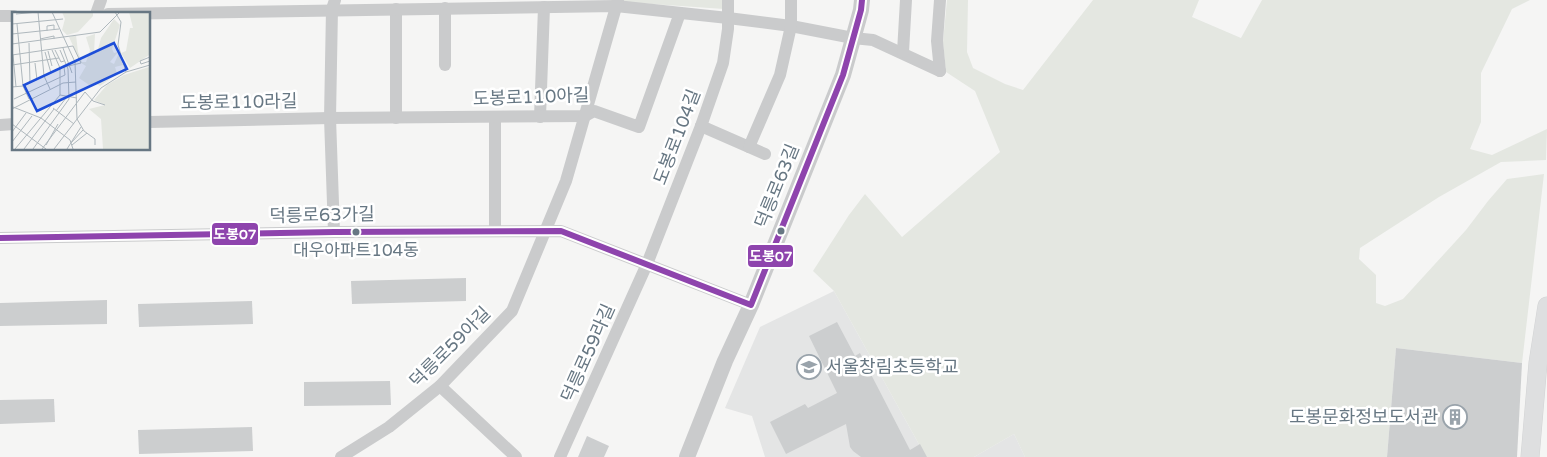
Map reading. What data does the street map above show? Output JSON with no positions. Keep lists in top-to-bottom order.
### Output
{
  "streets": {
    "street": [
      "도봉로110아길",
      "도봉로110라길",
      "도봉로104길",
      "덕릉로63길",
      "덕릉로63가길",
      "덕릉로59아길",
      "덕릉로59라길"
    ]
  },
  "crossings": [
    ["도봉로110아길", "도봉로110라길"],
    ["도봉로104길", "덕릉로63길"],
    ["도봉로104길", "덕릉로63가길"],
    ["도봉로104길", "덕릉로59라길"],
    ["덕릉로63길", "덕릉로63가길"],
    ["덕릉로63가길", "덕릉로59아길"],
    ["덕릉로63가길", "덕릉로59라길"]
  ],
  "places": {
    "other": ["대우아파트104동"],
    "school or university": ["서울창림초등학교"],
    "building": ["도봉문화정보도서관"]
  },
  "lines": ["transit line 도봉07"]
}
